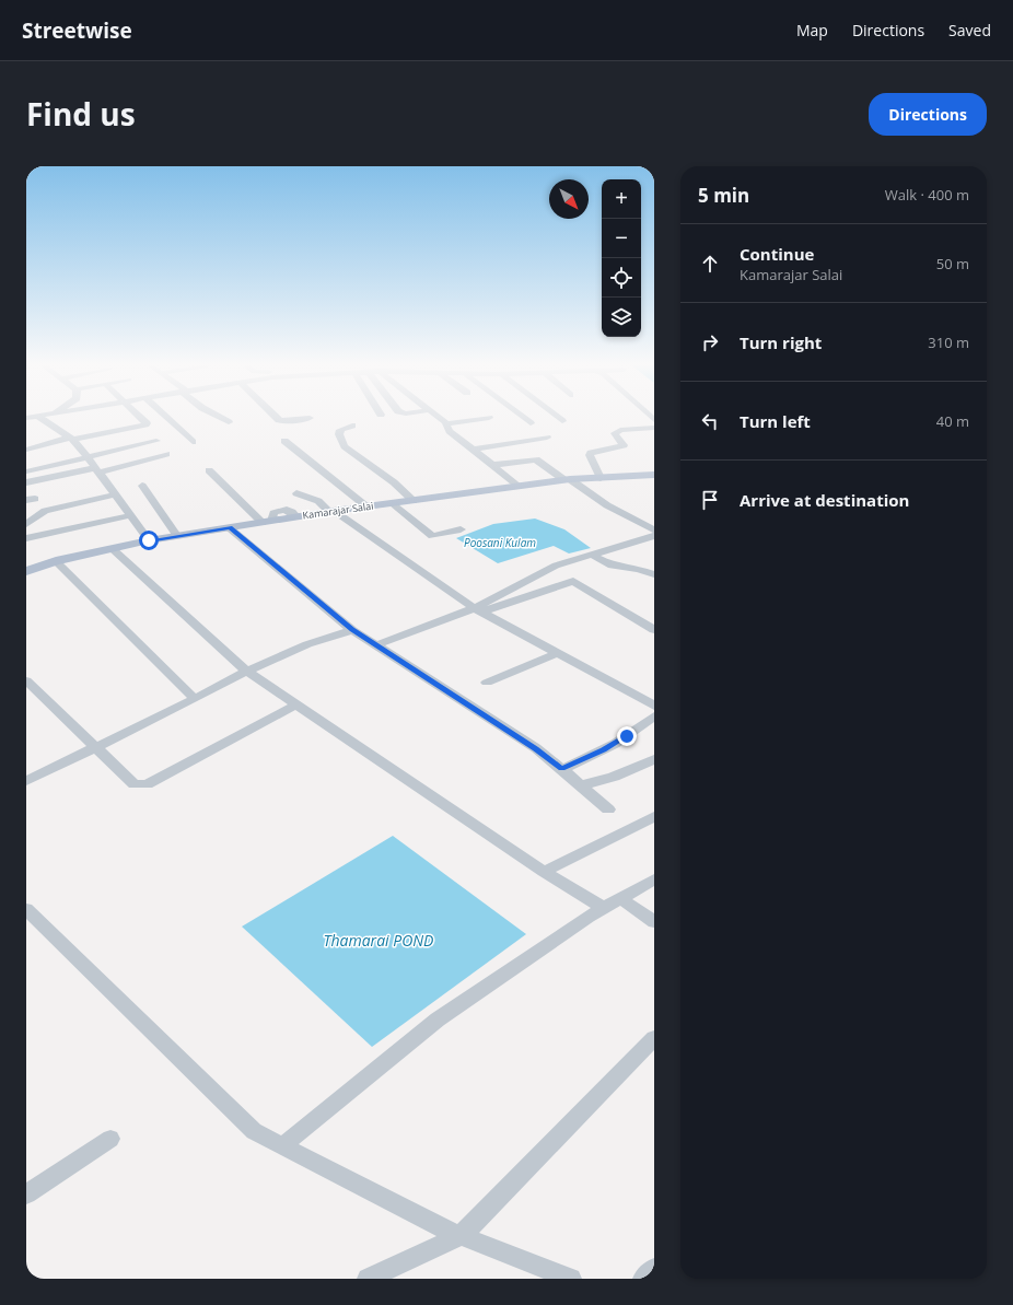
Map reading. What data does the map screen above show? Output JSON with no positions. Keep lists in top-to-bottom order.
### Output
{
  "streets": {
    "main road": ["Kamarajar Salai"]
  },
  "water": ["Poosani Kulam", "Thamarai POND"],
  "north": "bottom right",
  "page": {
    "header": "Streetwise",
    "nav": ["Map", "Directions", "Saved"],
    "title": "Find us",
    "buttons": "Directions",
    "heading": ["5 min", "Walk · 400 m"],
    "map_buttons": ["+", "−"],
    "list": [
      ["Continue", "Kamarajar Salai", "50 m"],
      ["Turn right", "310 m"],
      ["Turn left", "40 m"],
      "Arrive at destination"
    ]
  }
}
